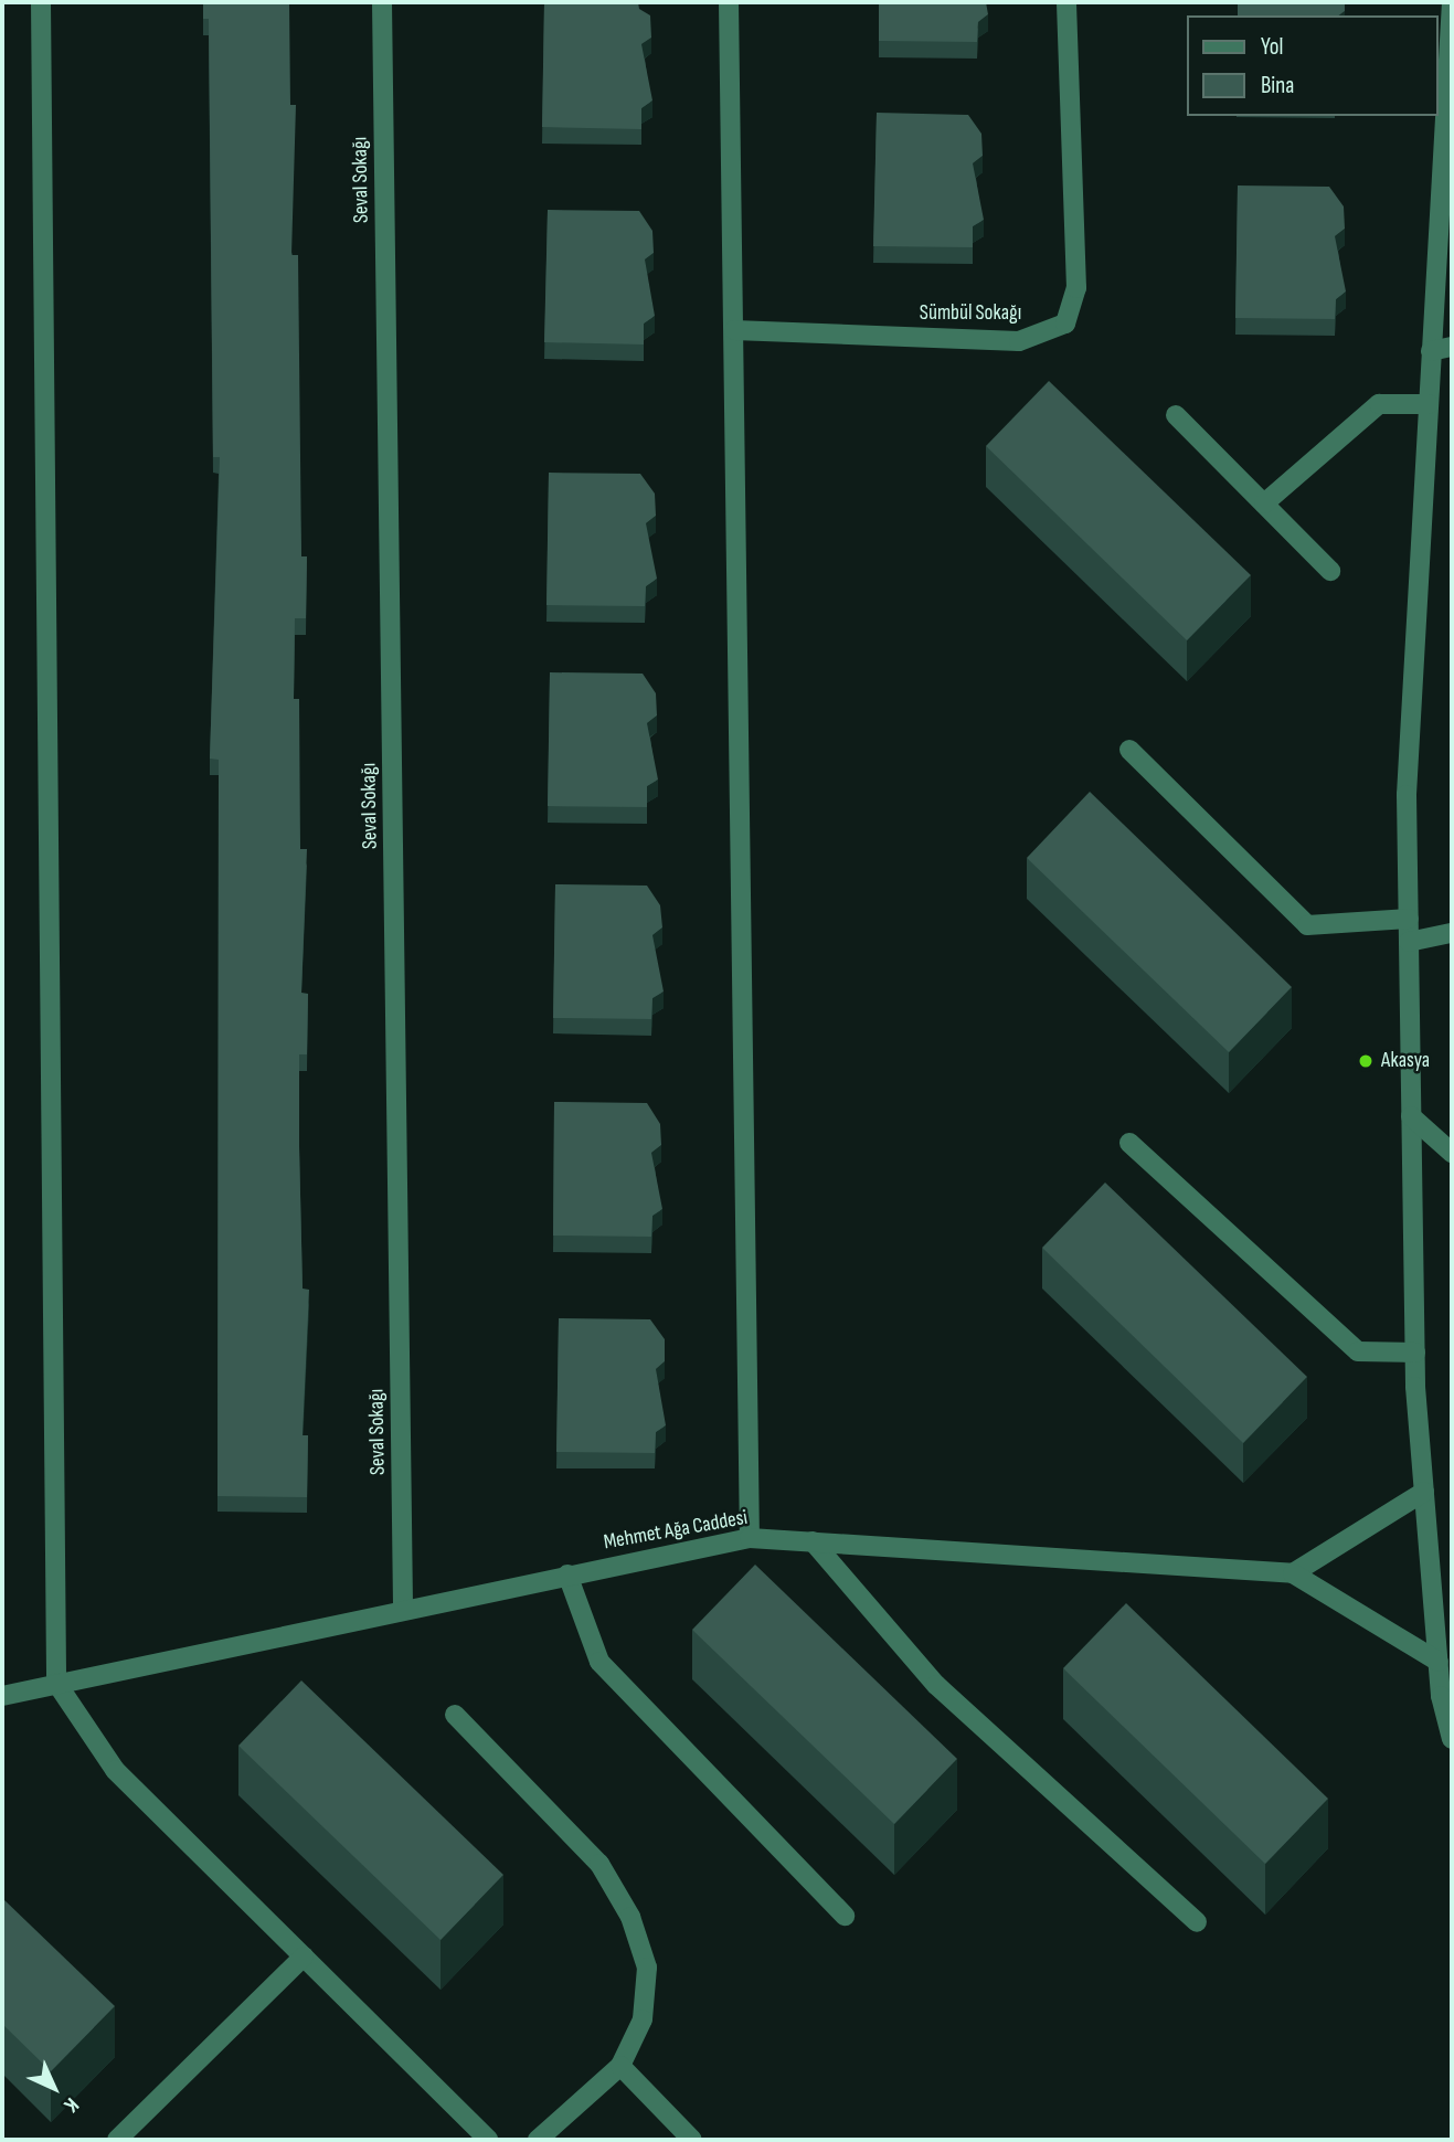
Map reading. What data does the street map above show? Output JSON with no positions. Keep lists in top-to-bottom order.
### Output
{
  "streets": {
    "street": ["Seval Sokağı", "Sümbül Sokağı", "Mehmet Ağa Caddesi"]
  },
  "crossings": [
    ["Seval Sokağı", "Mehmet Ağa Caddesi"]
  ],
  "places": ["Akasya"],
  "legend": ["Yol", "Bina"],
  "north": "bottom right"
}
